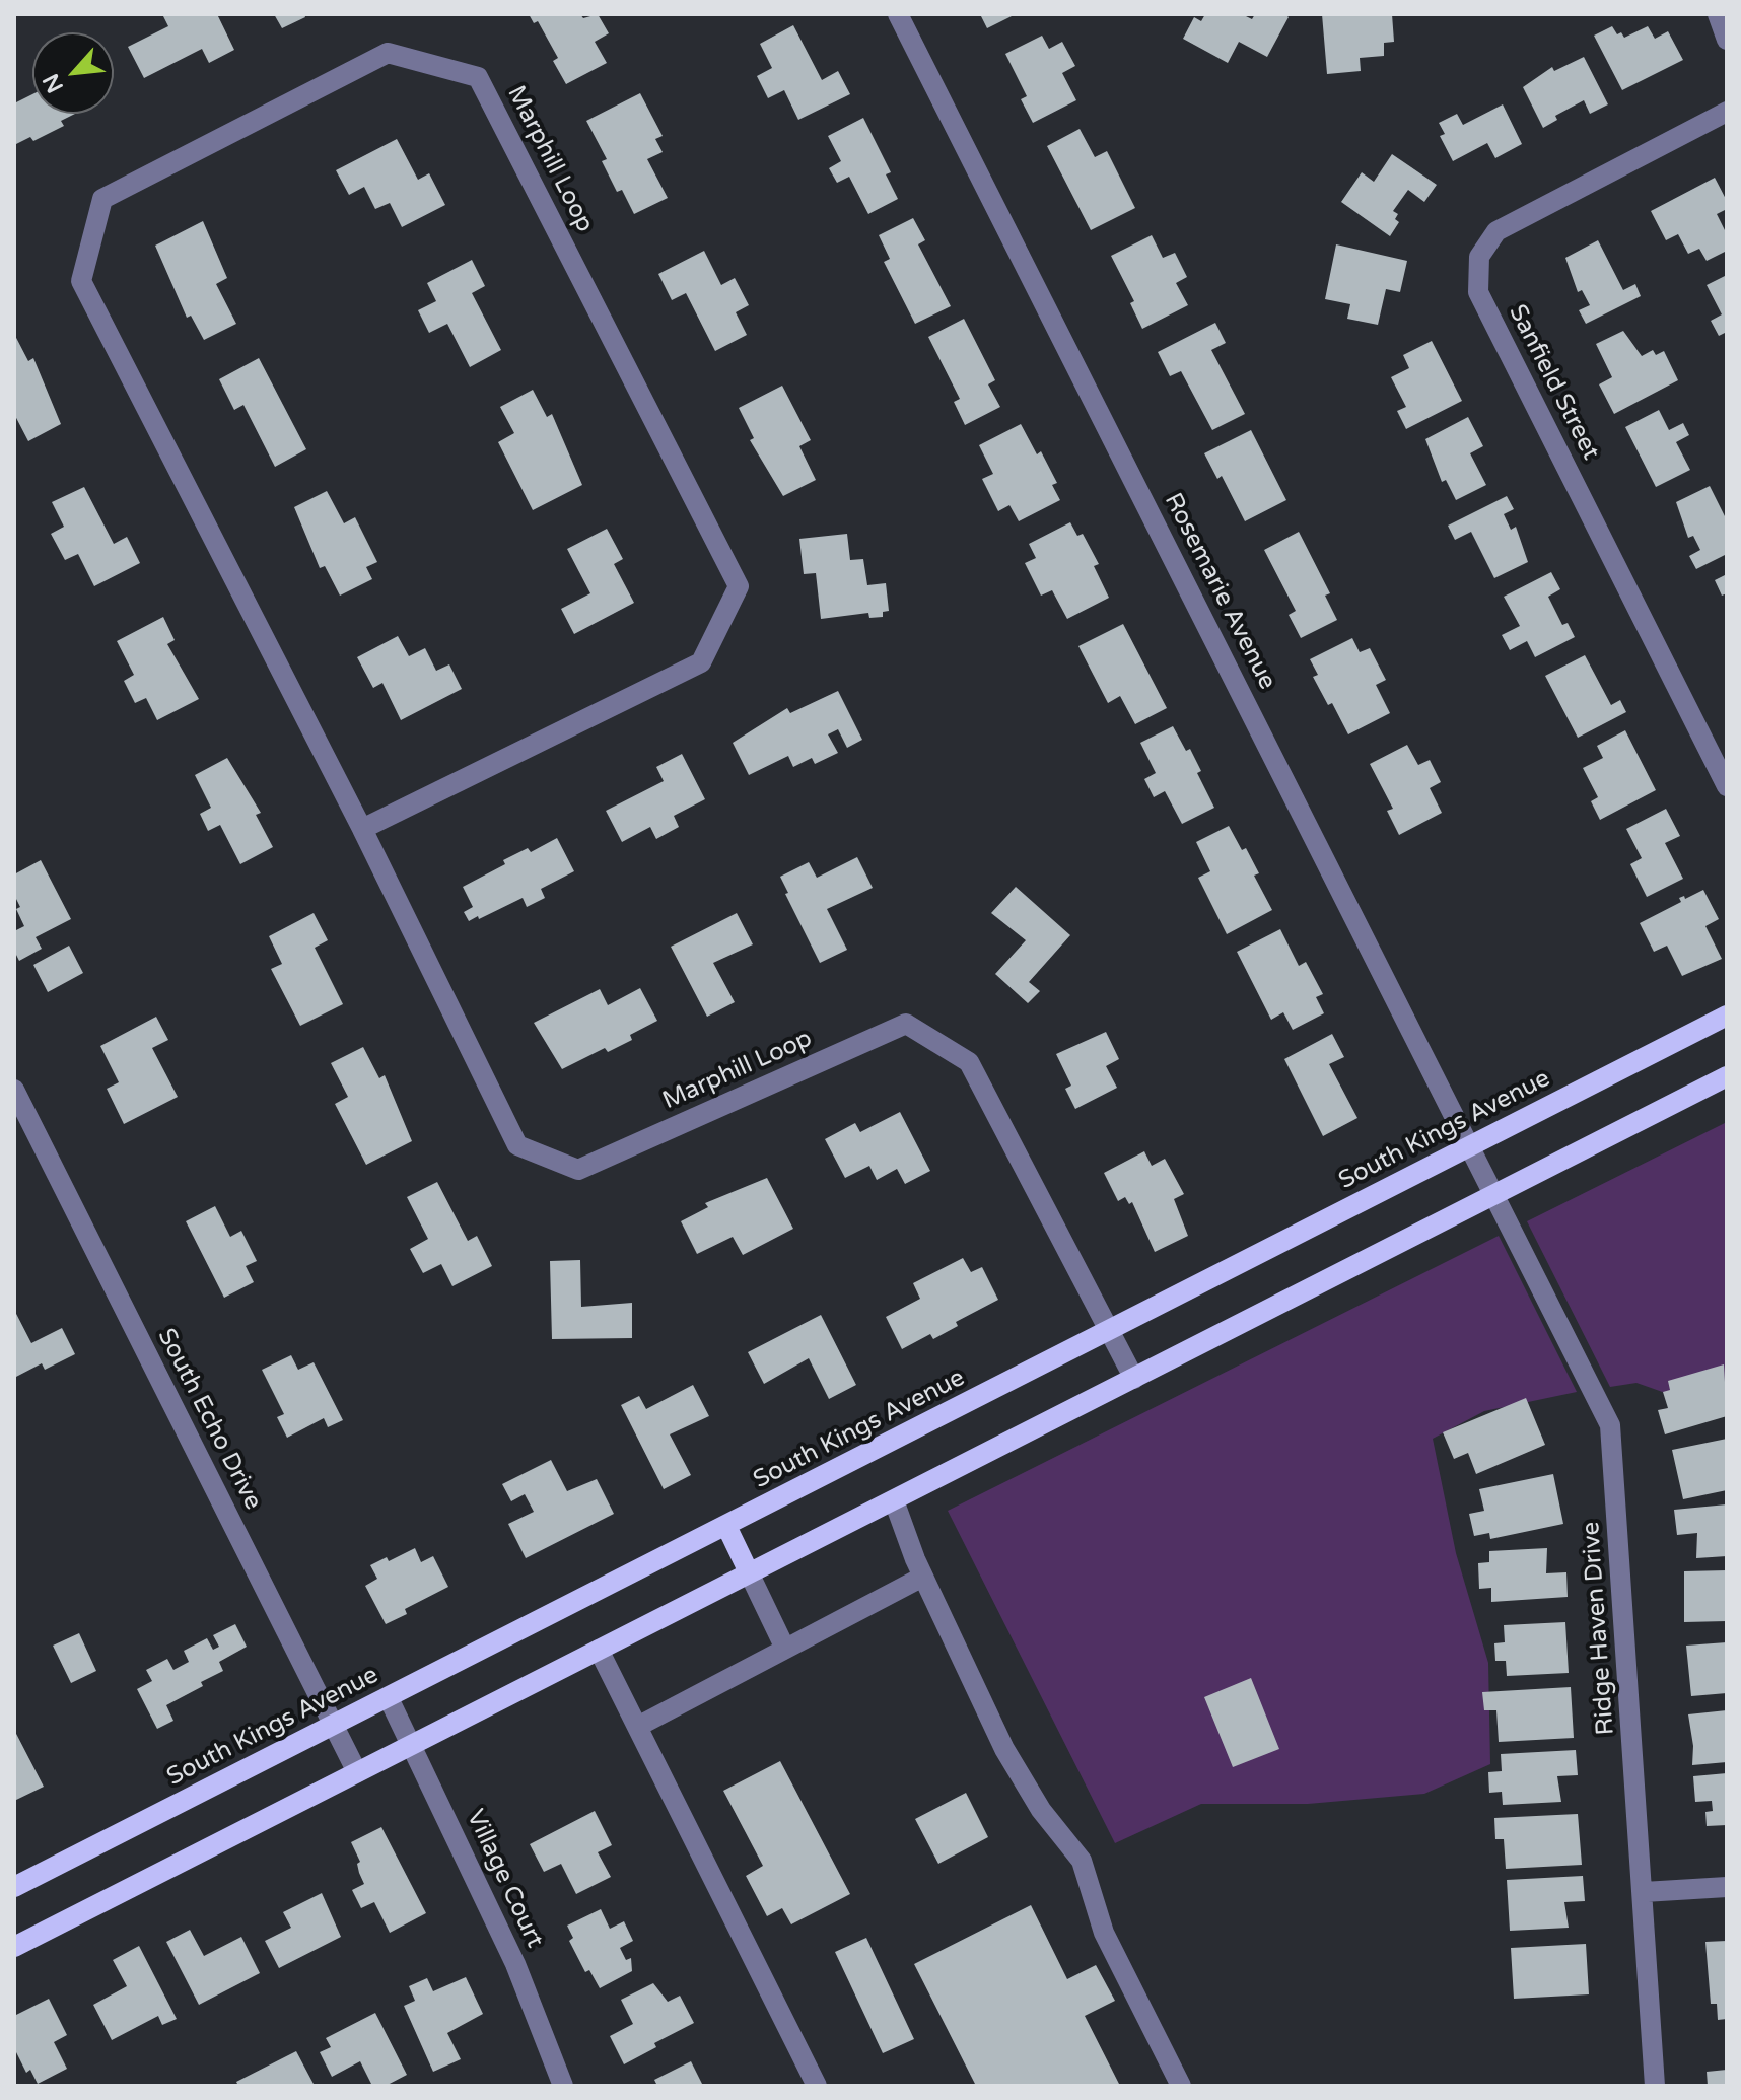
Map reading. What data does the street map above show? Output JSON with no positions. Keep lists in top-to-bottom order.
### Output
{
  "streets": {
    "main road": ["South Kings Avenue"],
    "street": [
      "Marphill Loop",
      "Sanfield Street",
      "Rosemarie Avenue",
      "South Echo Drive",
      "Ridge Haven Drive",
      "Village Court"
    ]
  },
  "crossings": [
    ["Marphill Loop", "South Kings Avenue"],
    ["Rosemarie Avenue", "South Kings Avenue"],
    ["Rosemarie Avenue", "Ridge Haven Drive"],
    ["South Kings Avenue", "South Echo Drive"],
    ["South Kings Avenue", "Village Court"]
  ],
  "north": "bottom left"
}
